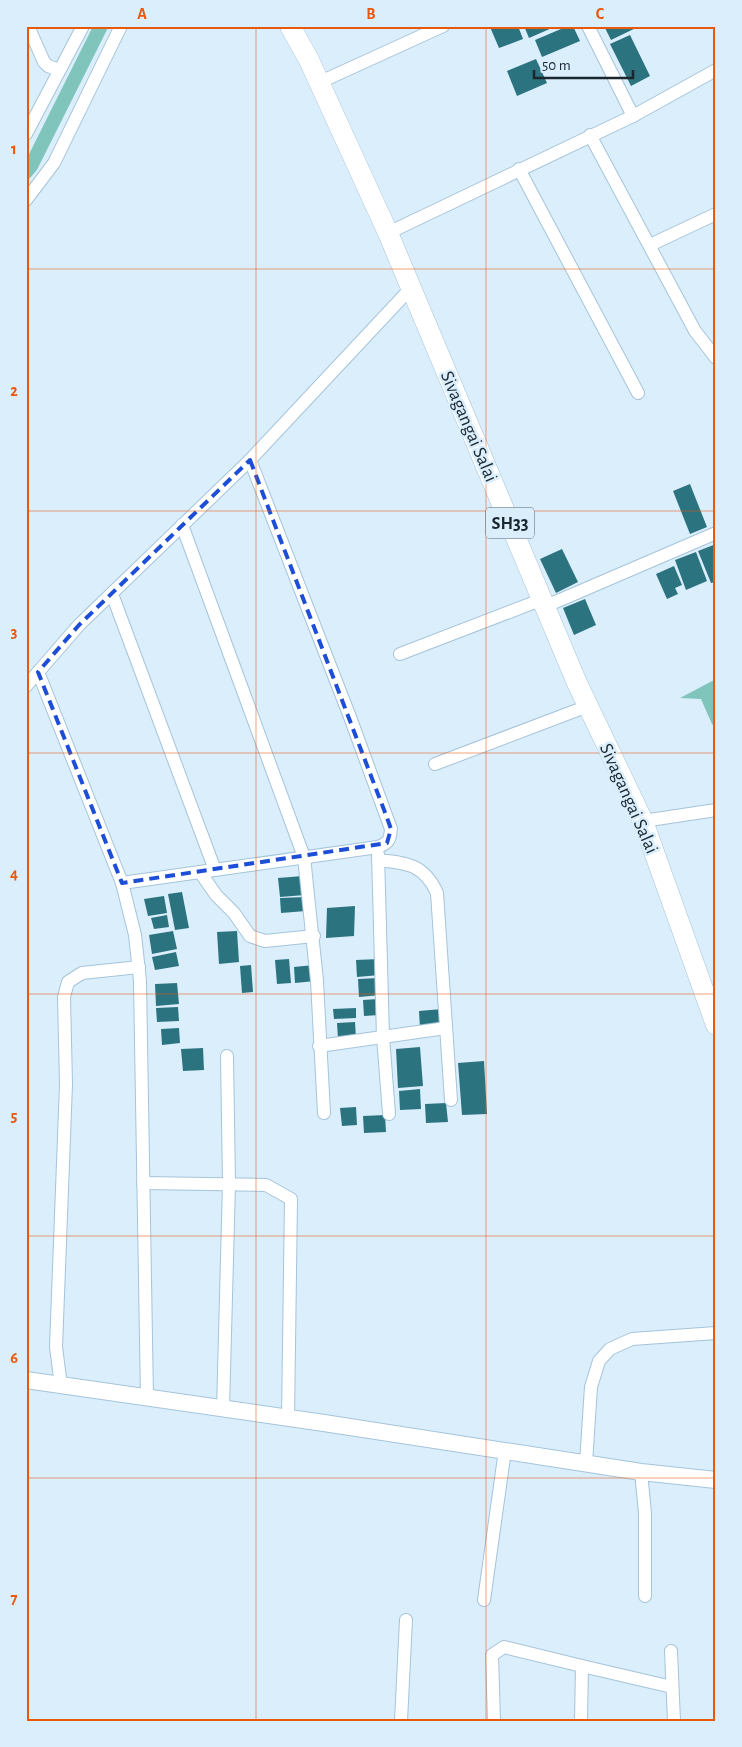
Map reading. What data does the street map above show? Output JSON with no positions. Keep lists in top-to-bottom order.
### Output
{
  "streets": {
    "main road": ["Sivagangai Salai", "SH33"]
  },
  "scale_bar": "50 m",
  "grid": {
    "columns": ["A", "B", "C"],
    "rows": [
      "1",
      "2",
      "3",
      "4",
      "5",
      "6",
      "7"
    ]
  }
}
